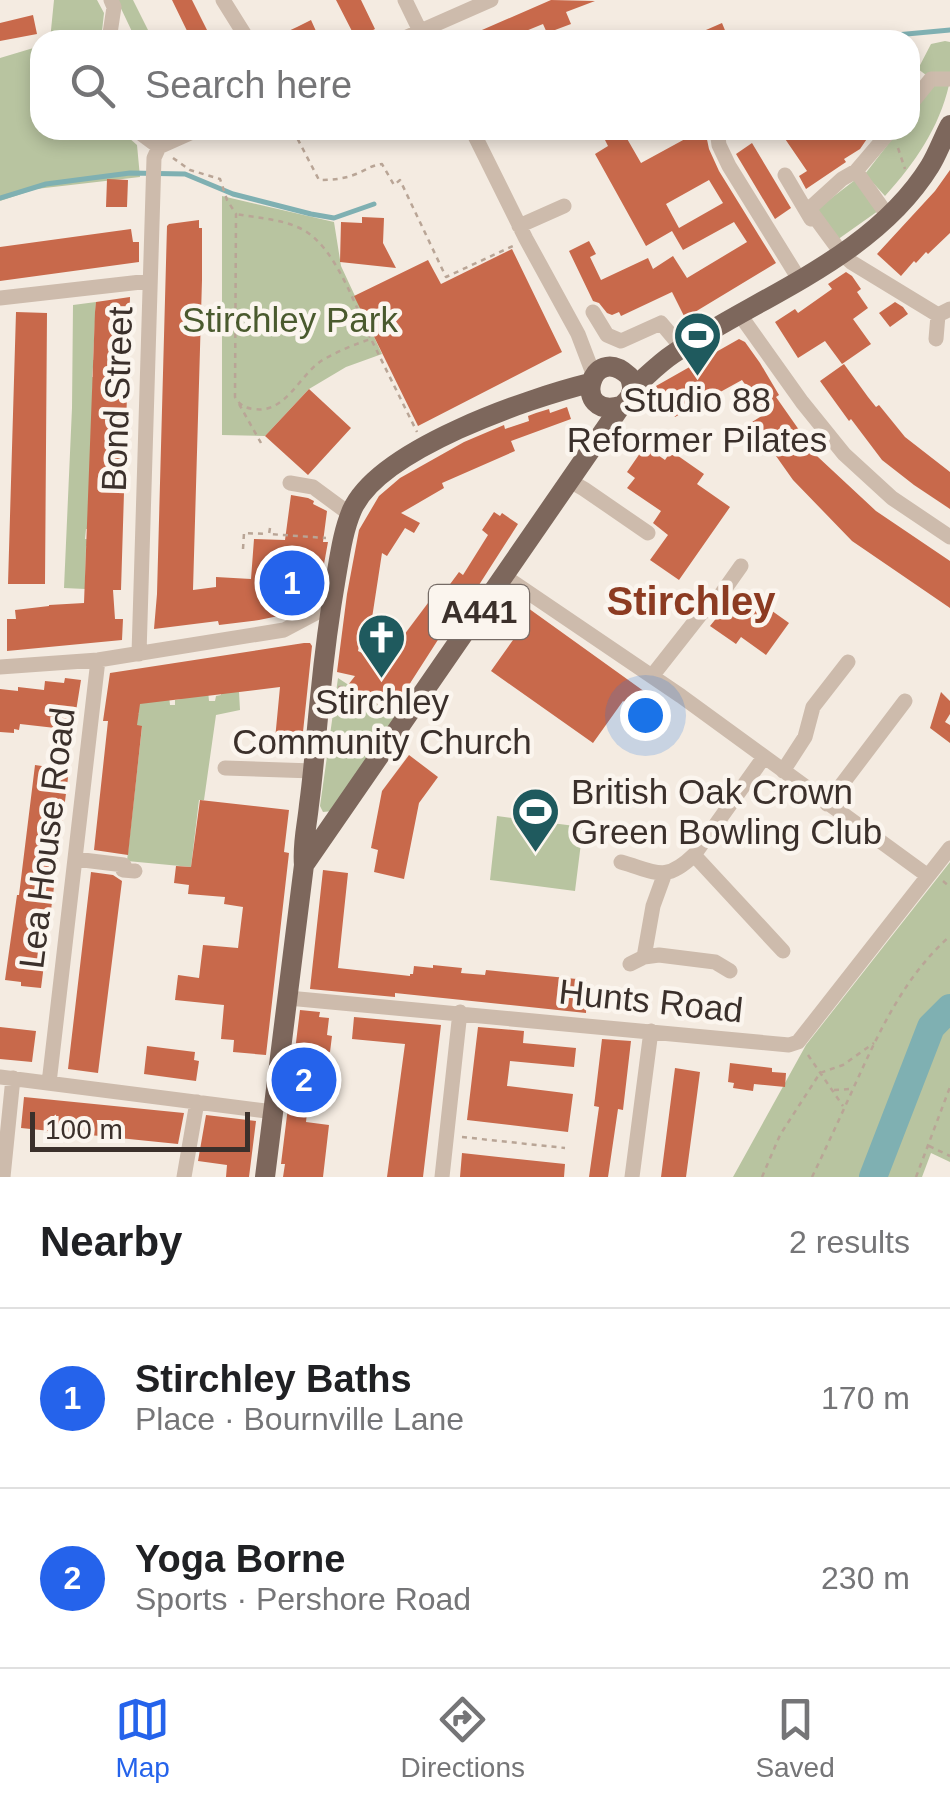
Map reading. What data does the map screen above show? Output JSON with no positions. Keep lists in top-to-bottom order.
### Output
{
  "streets": {
    "main road": ["A441"],
    "street": ["Bond Street", "Lea House Road", "Hunts Road"]
  },
  "crossings": [
    ["A441", "Hunts Road"]
  ],
  "districts": ["Stirchley"],
  "parks": ["Stirchley Park"],
  "places": {
    "sports": ["Studio 88 Reformer Pilates", "British Oak Crown Green Bowling Club"],
    "church": ["Stirchley Community Church"]
  },
  "scale_bar": "100 m",
  "page": {
    "search": "Search here",
    "pins": ["1", "2"],
    "scale": "100 m",
    "heading": ["Nearby", "2 results"],
    "list": [
      {
        "mark": "1",
        "name": "Stirchley Baths",
        "note": "Place · Bournville Lane",
        "value": "170 m"
      },
      {
        "mark": "2",
        "name": "Yoga Borne",
        "note": "Sports · Pershore Road",
        "value": "230 m"
      }
    ],
    "nav": ["Map", "Directions", "Saved"]
  }
}
